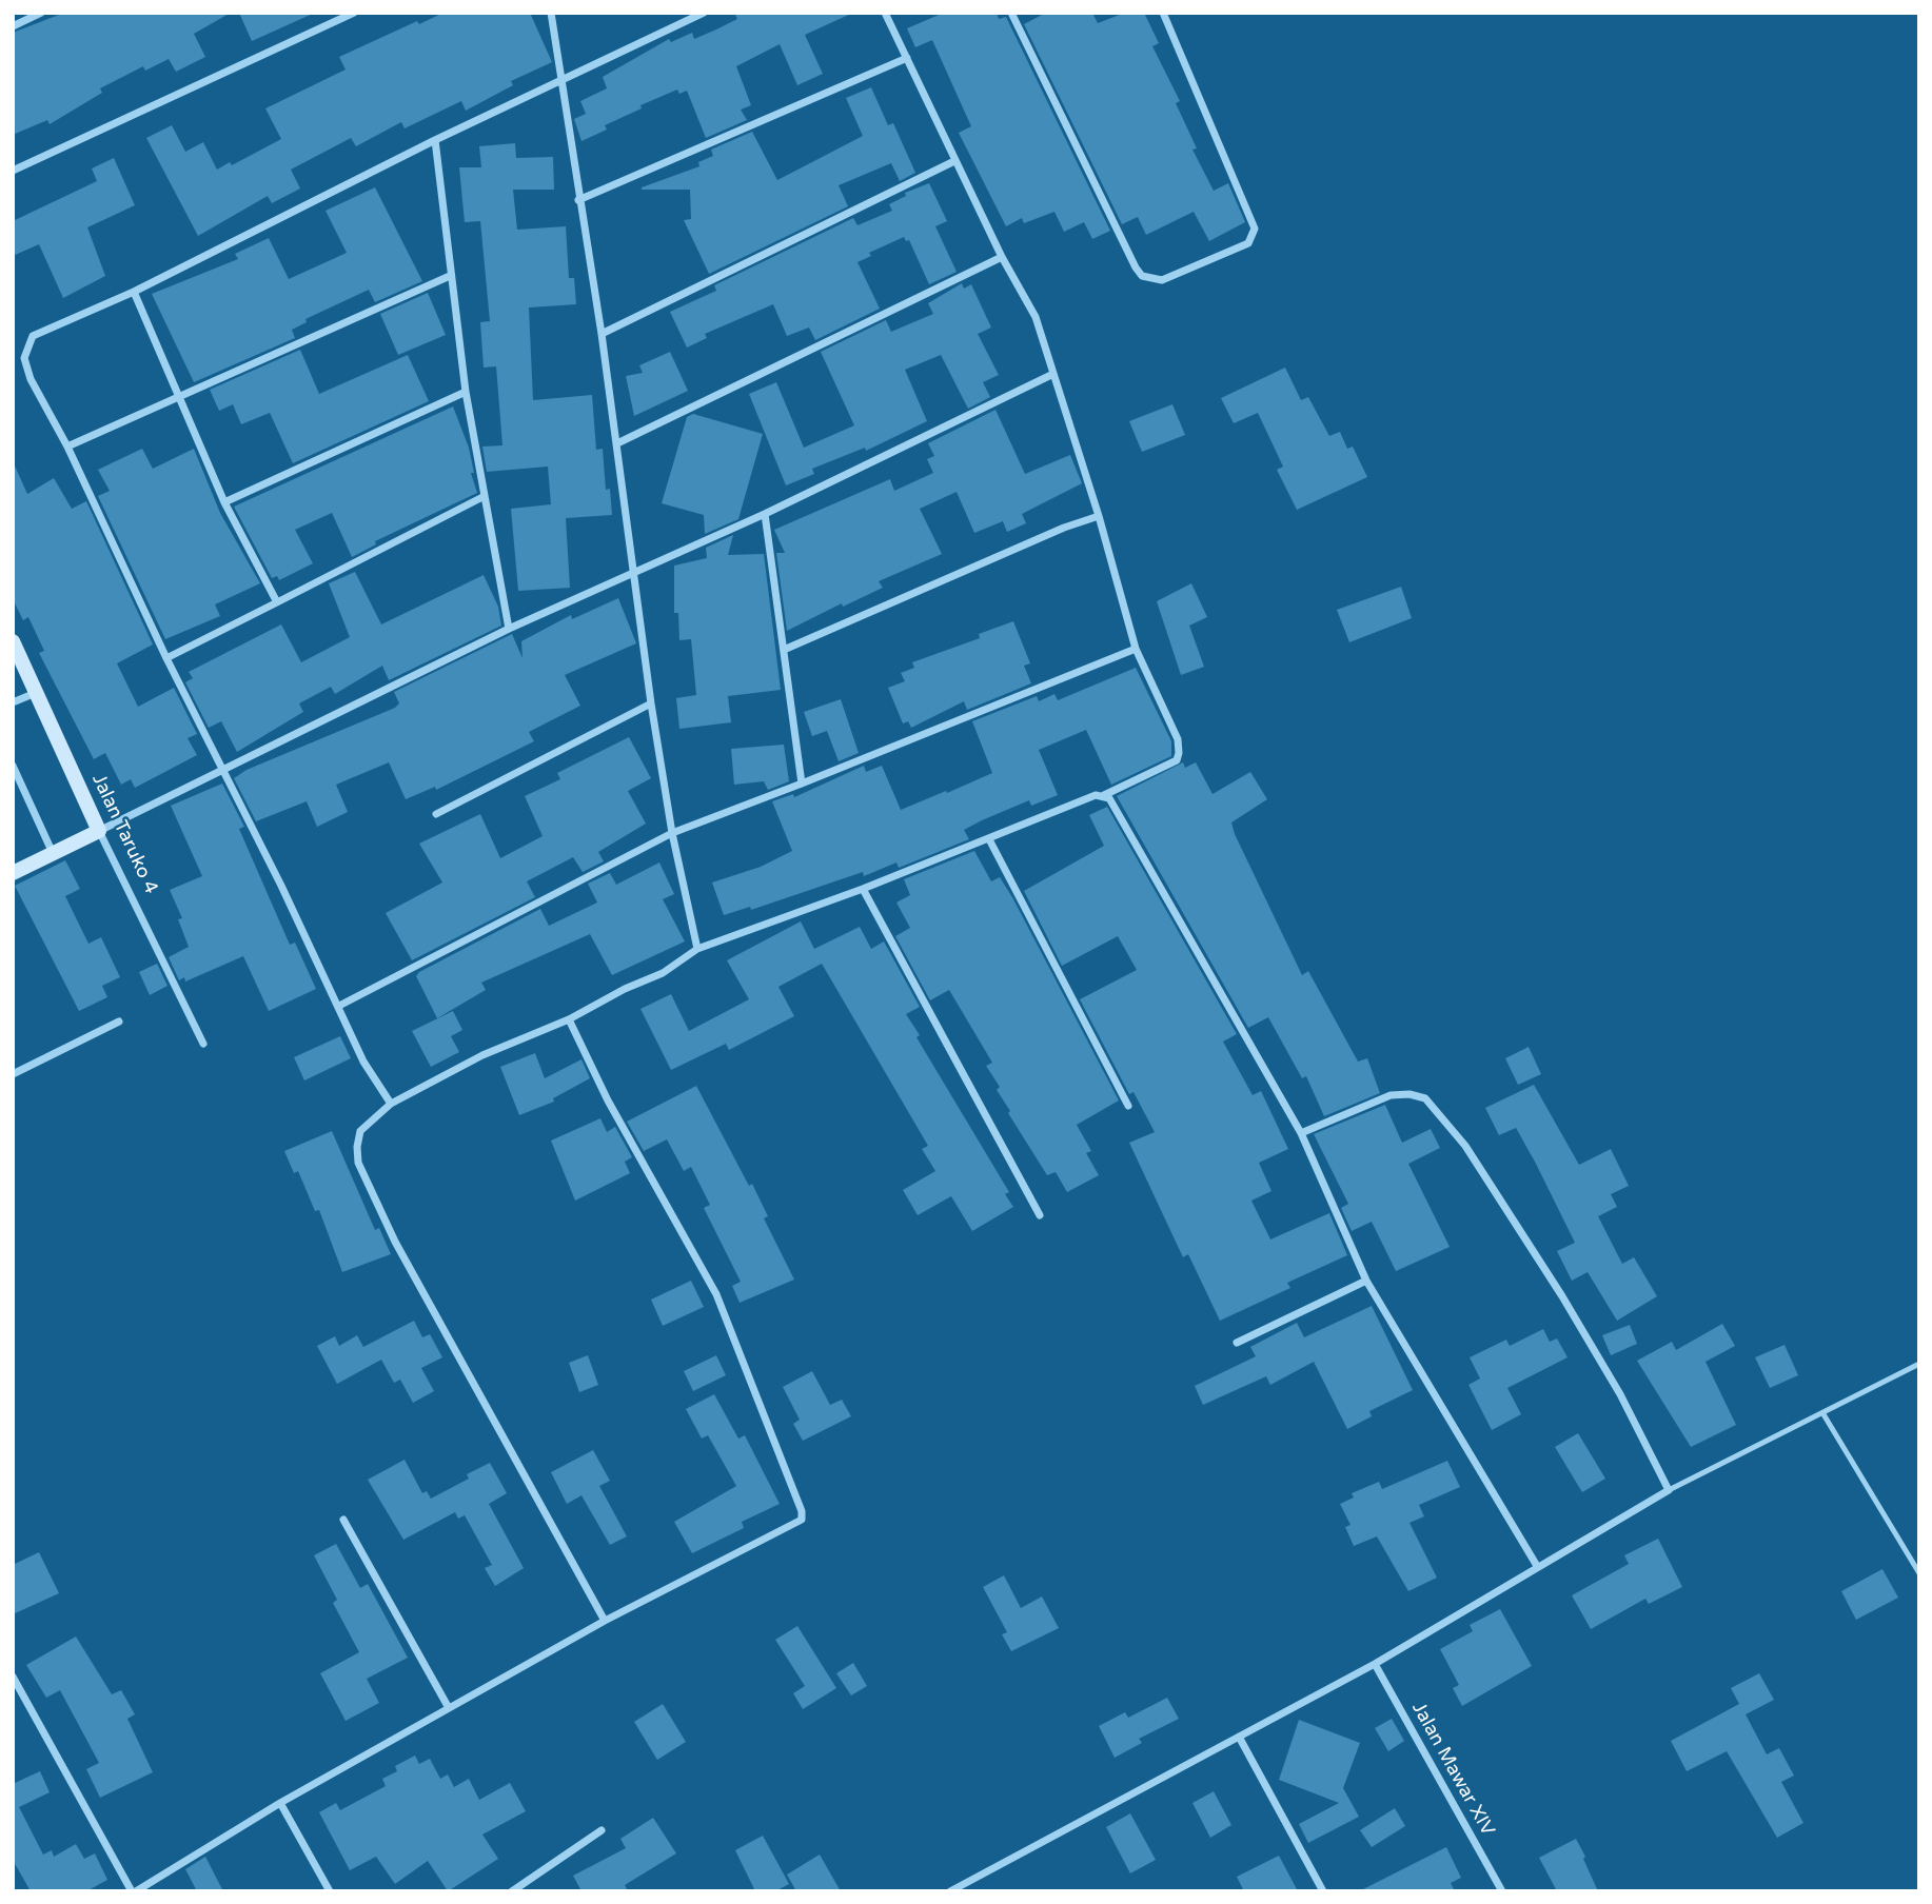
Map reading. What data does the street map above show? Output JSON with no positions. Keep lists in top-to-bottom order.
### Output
{
  "streets": {
    "street": ["Jalan Taruko 4", "Jalan Mawar XIV"]
  }
}
